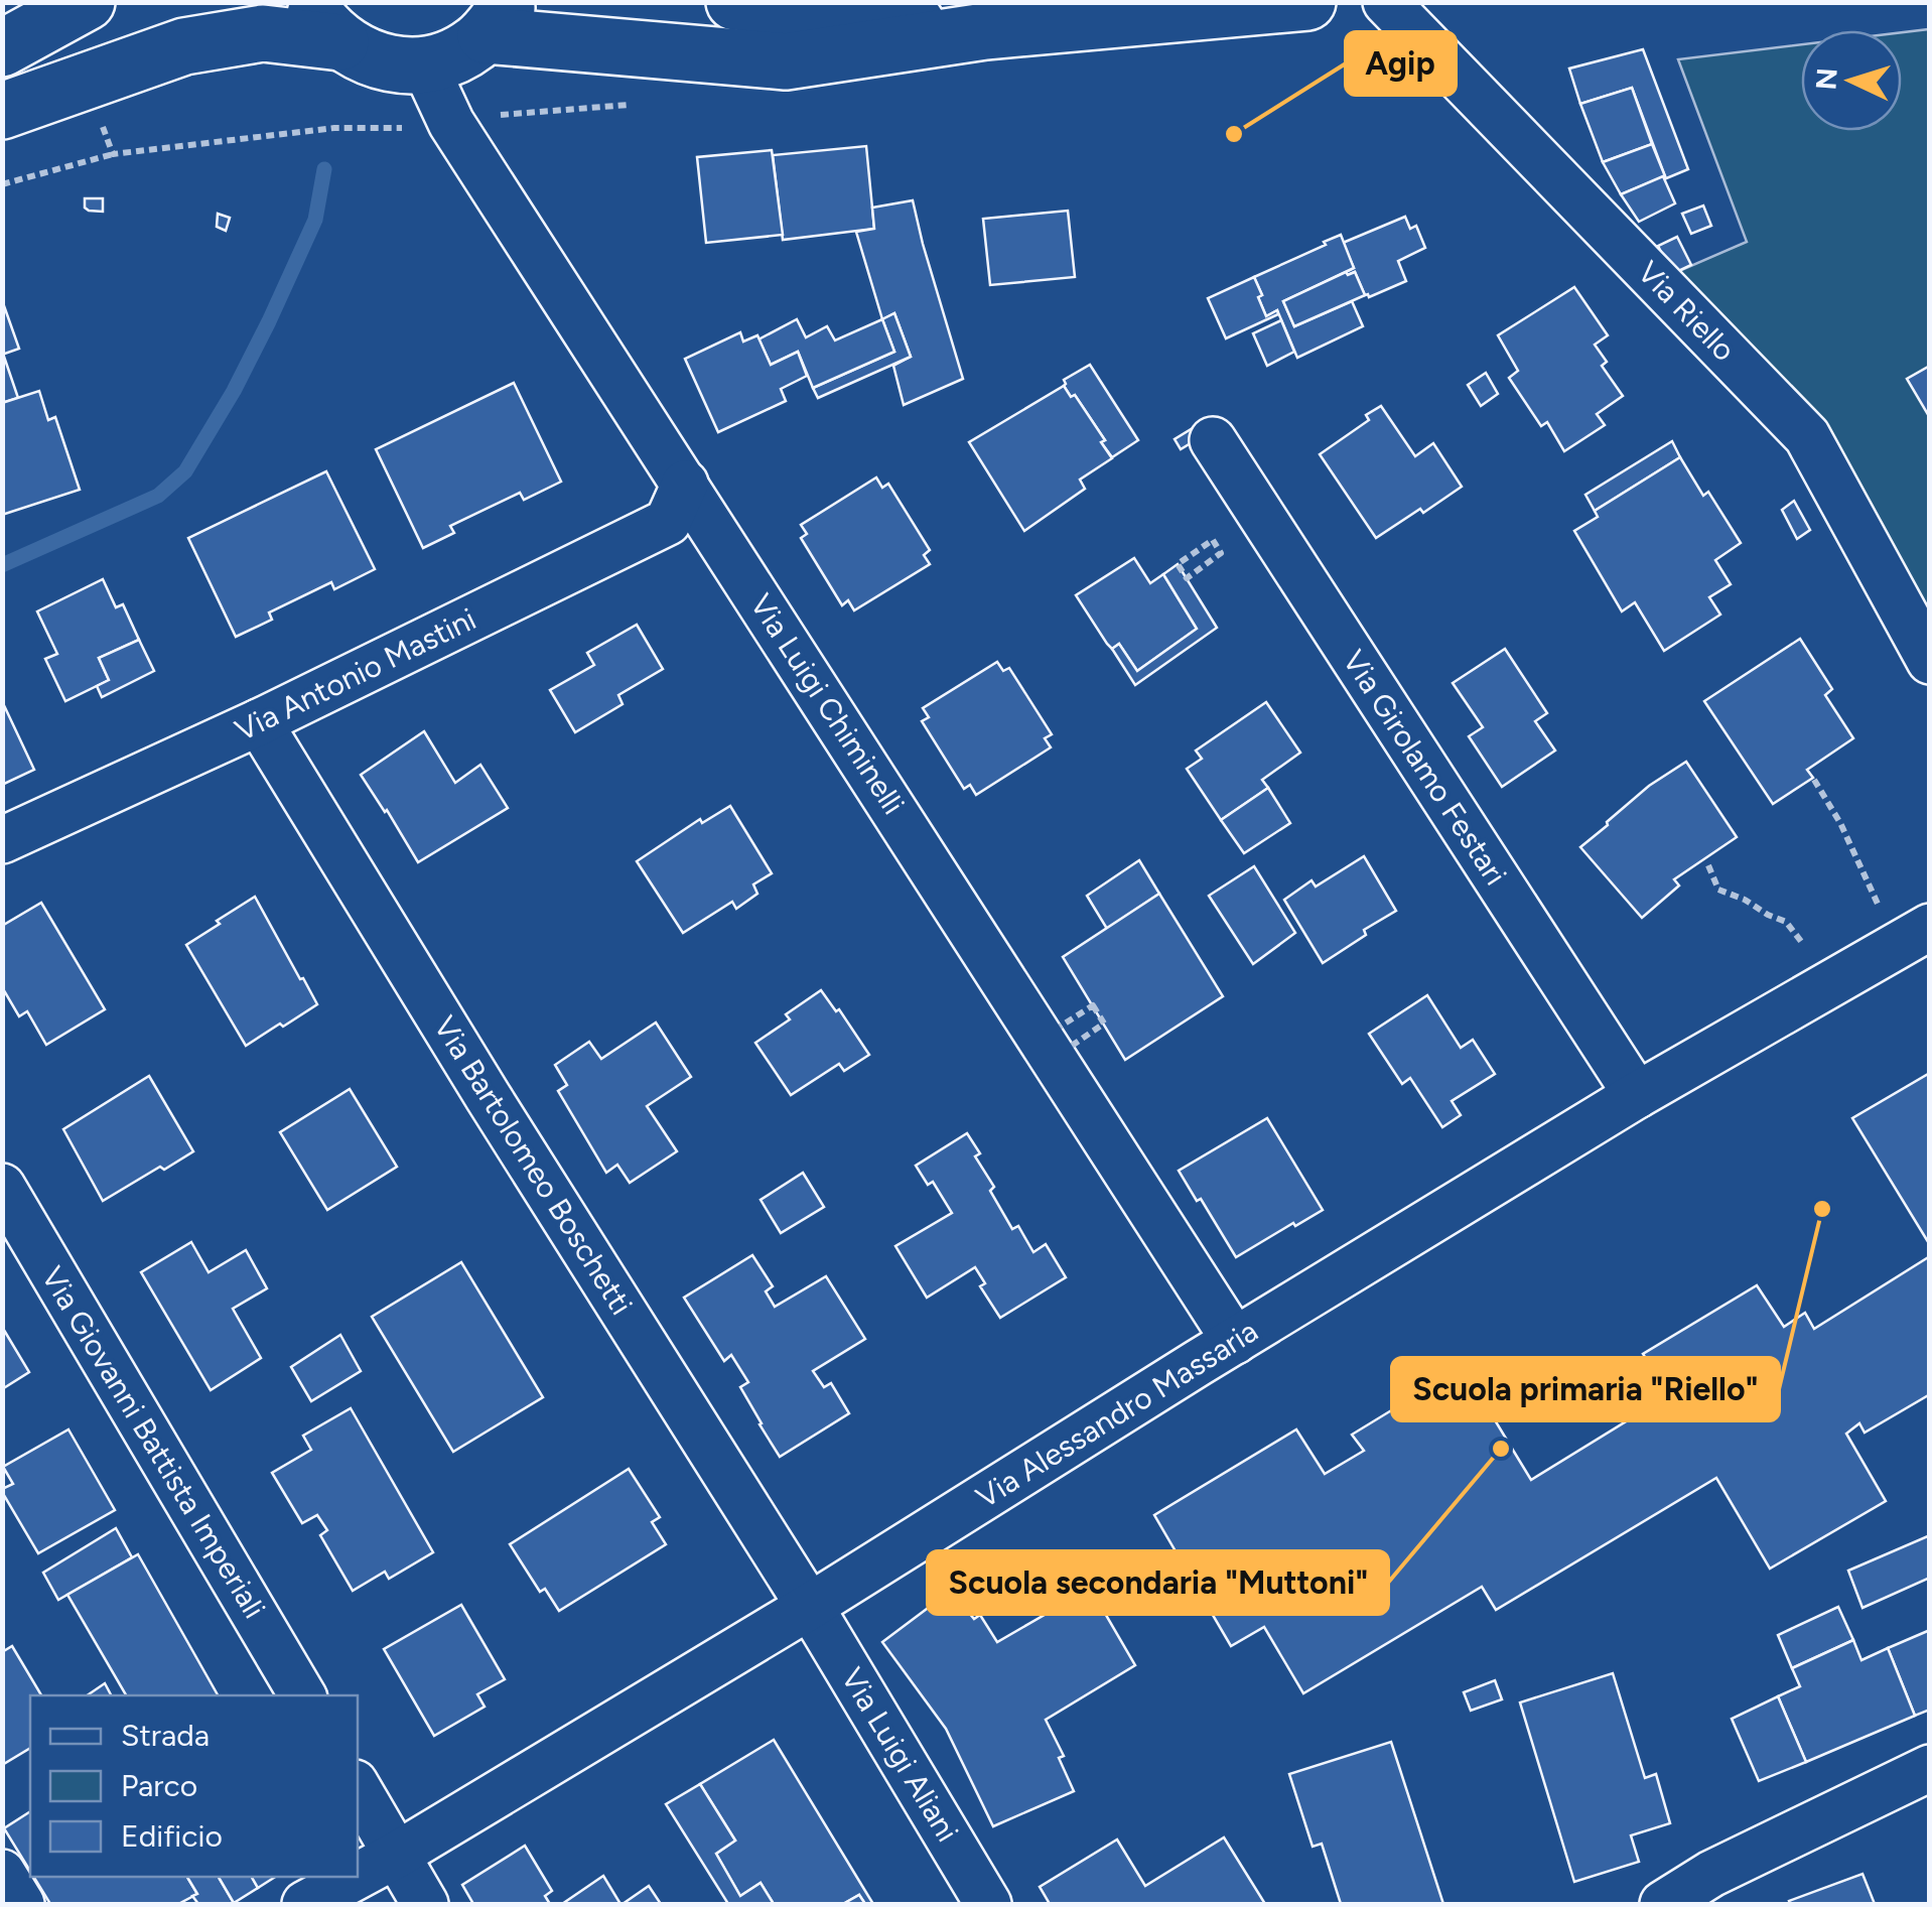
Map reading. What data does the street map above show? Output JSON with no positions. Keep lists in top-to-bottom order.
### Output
{
  "streets": {
    "street": [
      "Via Riello",
      "Via Antonio Mastini",
      "Via Luigi Chiminelli",
      "Via Girolamo Festari",
      "Via Bartolomeo Boschetti",
      "Via Alessandro Massaria",
      "Via Giovanni Battista Imperiali",
      "Via Luigi Aliani"
    ]
  },
  "crossings": [
    ["Via Antonio Mastini", "Via Luigi Chiminelli"],
    ["Via Antonio Mastini", "Via Bartolomeo Boschetti"],
    ["Via Luigi Chiminelli", "Via Alessandro Massaria"],
    ["Via Girolamo Festari", "Via Alessandro Massaria"],
    ["Via Bartolomeo Boschetti", "Via Alessandro Massaria"],
    ["Via Bartolomeo Boschetti", "Via Luigi Aliani"],
    ["Via Alessandro Massaria", "Via Luigi Aliani"]
  ],
  "places": ["Agip", "Scuola primaria \"Riello\"", "Scuola secondaria \"Muttoni\""],
  "legend": ["Strada", "Parco", "Edificio"],
  "north": "left"
}
